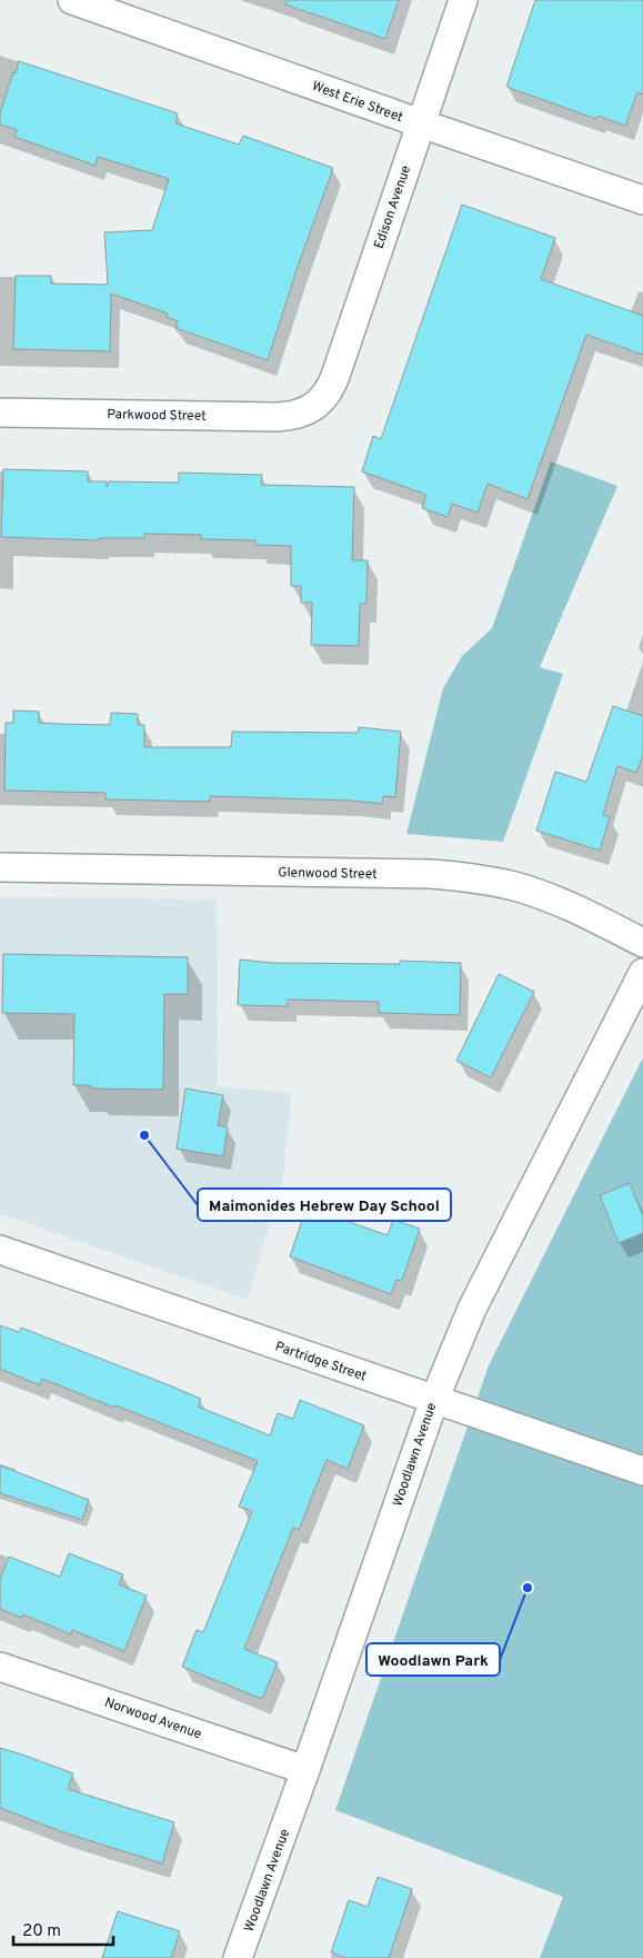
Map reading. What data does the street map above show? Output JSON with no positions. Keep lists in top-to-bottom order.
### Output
{
  "streets": {
    "street": [
      "West Erie Street",
      "Edison Avenue",
      "Parkwood Street",
      "Glenwood Street",
      "Partridge Street",
      "Woodlawn Avenue",
      "Norwood Avenue"
    ]
  },
  "crossings": [
    ["West Erie Street", "Edison Avenue"],
    ["Edison Avenue", "Parkwood Street"],
    ["Partridge Street", "Woodlawn Avenue"],
    ["Woodlawn Avenue", "Norwood Avenue"]
  ],
  "places": ["Maimonides Hebrew Day School", "Woodlawn Park"],
  "scale_bar": "20 m"
}
